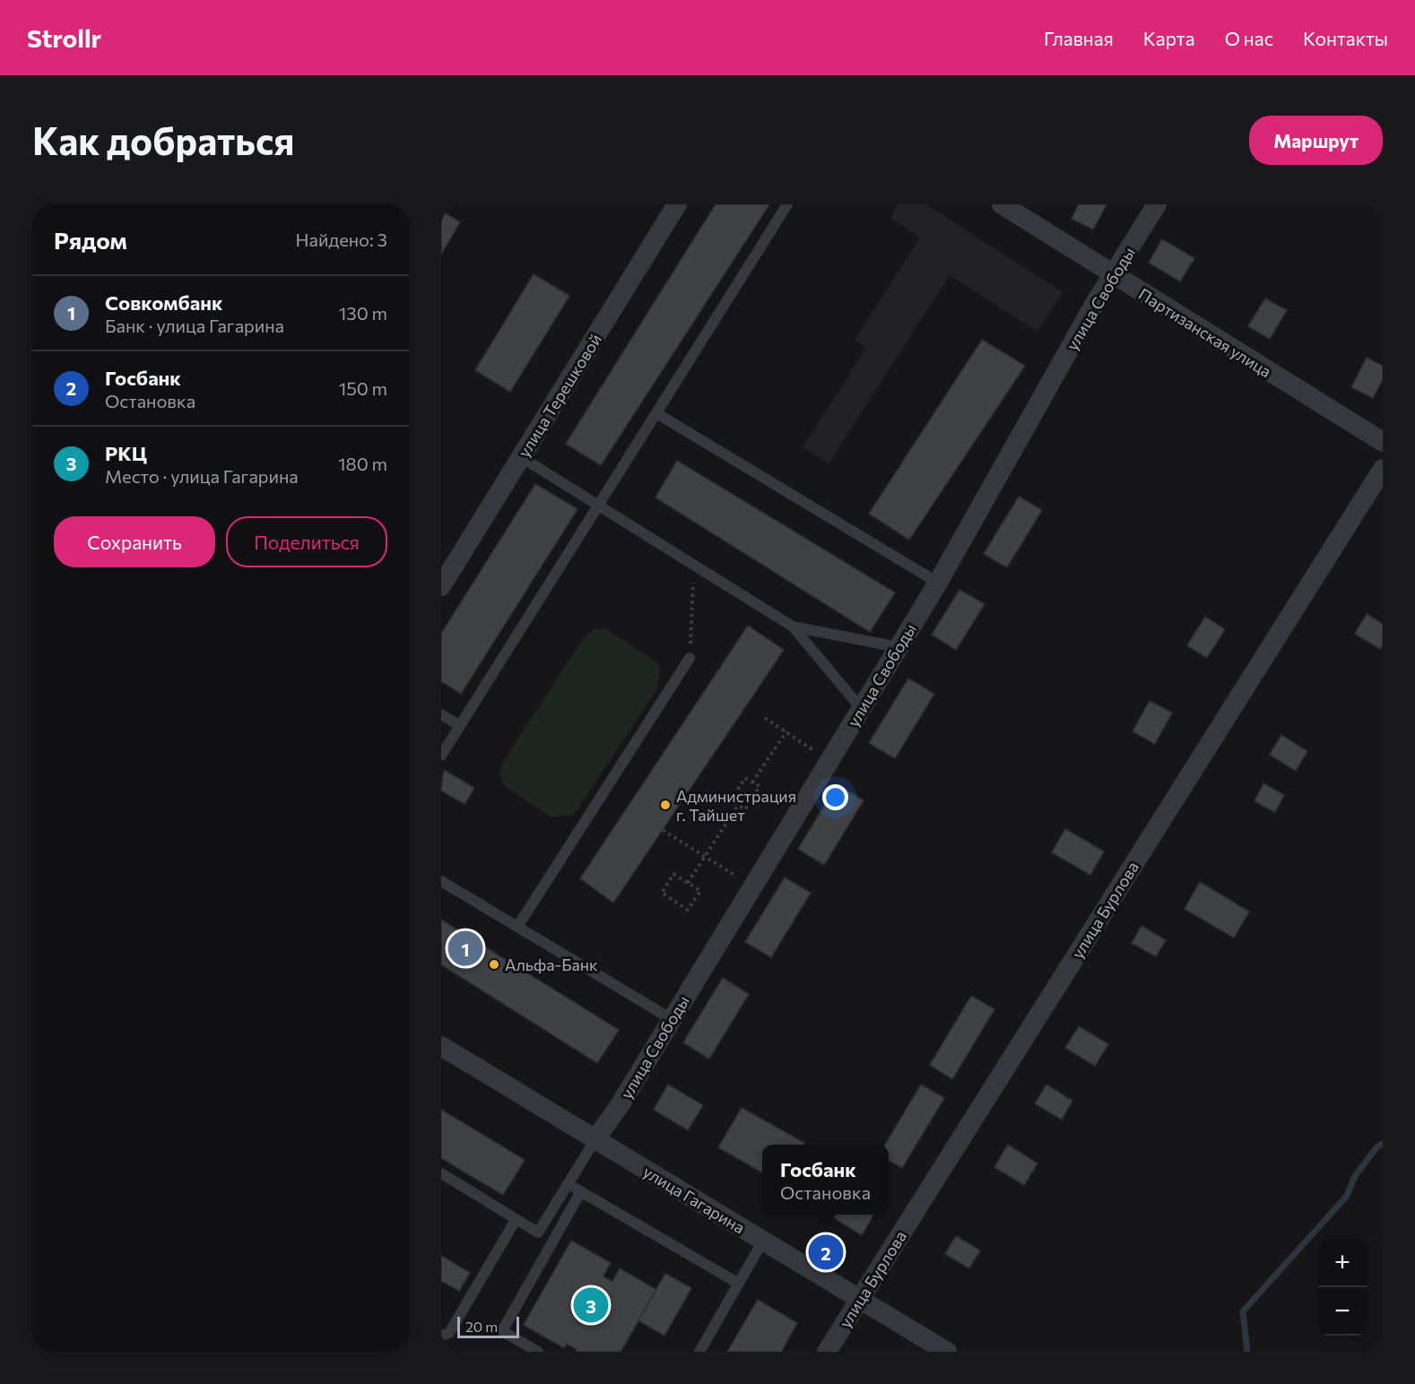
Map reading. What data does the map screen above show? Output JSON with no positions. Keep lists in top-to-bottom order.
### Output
{
  "streets": {
    "street": [
      "улица Свободы",
      "Партизанская улица",
      "улица Терешковой",
      "улица Бурлова",
      "улица Гагарина"
    ]
  },
  "crossings": [
    ["улица Свободы", "Партизанская улица"],
    ["улица Свободы", "улица Гагарина"],
    ["улица Бурлова", "улица Гагарина"]
  ],
  "places": ["Администрация г. Тайшет", "Альфа-Банк"],
  "scale_bar": "20 m",
  "page": {
    "header": "Strollr",
    "nav": [
      "Главная",
      "Карта",
      "О нас",
      "Контакты"
    ],
    "buttons": [
      "Маршрут",
      ["Сохранить", "Поделиться"]
    ],
    "title": "Как добраться",
    "heading": ["Рядом", "Найдено: 3"],
    "list": [
      {
        "mark": "1",
        "name": "Совкомбанк",
        "note": "Банк · улица Гагарина",
        "value": "130 m"
      },
      {
        "mark": "2",
        "name": "Госбанк",
        "note": "Остановка",
        "value": "150 m"
      },
      {
        "mark": "3",
        "name": "РКЦ",
        "note": "Место · улица Гагарина",
        "value": "180 m"
      }
    ],
    "pins": ["1", "2", "3"],
    "popup": ["Госбанк", "Остановка"],
    "map_buttons": ["+", "−"],
    "scale": "20 m"
  }
}
